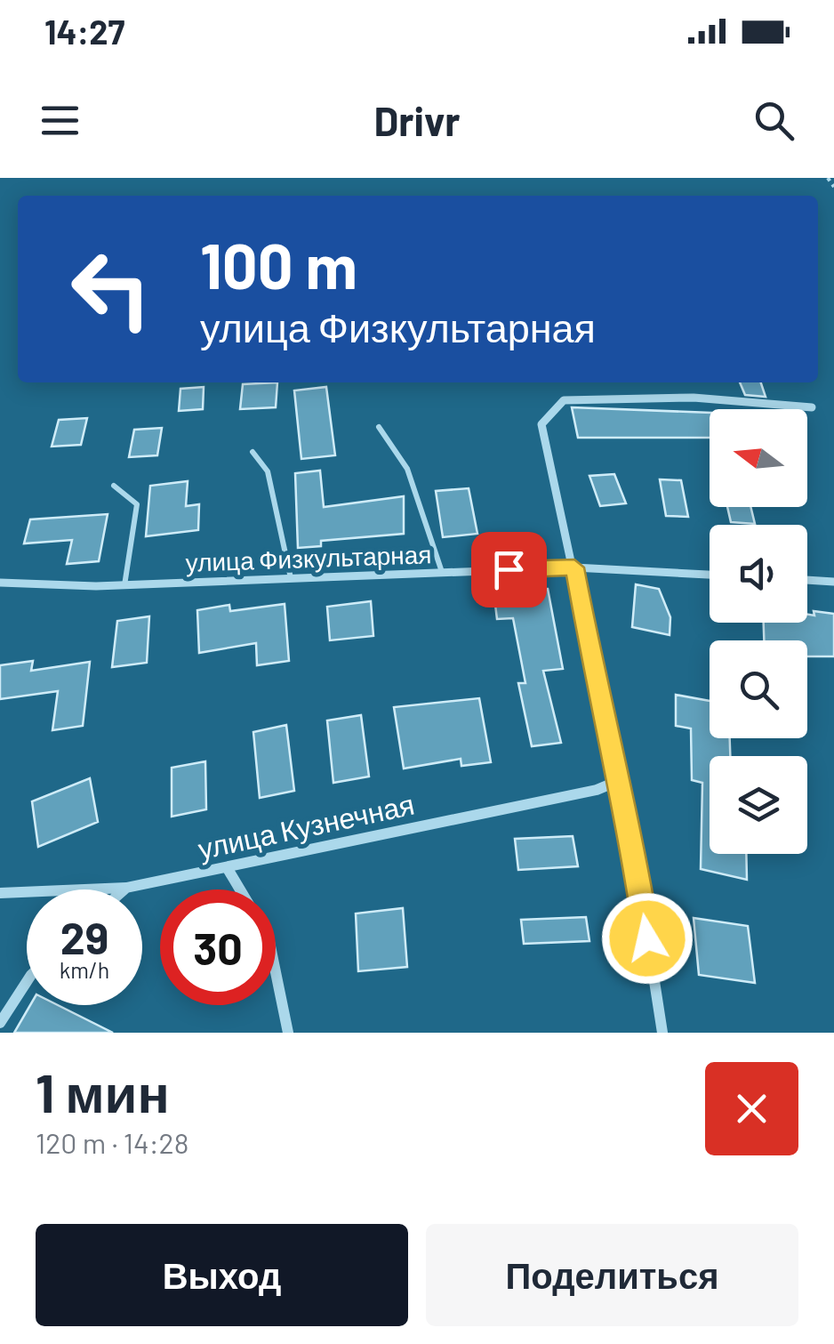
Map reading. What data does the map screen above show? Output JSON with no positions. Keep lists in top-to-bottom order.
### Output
{
  "streets": {
    "street": ["улица Физкультарная", "улица Кузнечная"]
  },
  "north": "left",
  "page": {
    "status": "14:27",
    "header": "Drivr",
    "turn": ["100 m", "улица Физкультарная"],
    "speed": "29 km/h",
    "limit": "30",
    "heading": ["1 мин", "120 m · 14:28"],
    "buttons": ["Выход", "Поделиться"]
  }
}
